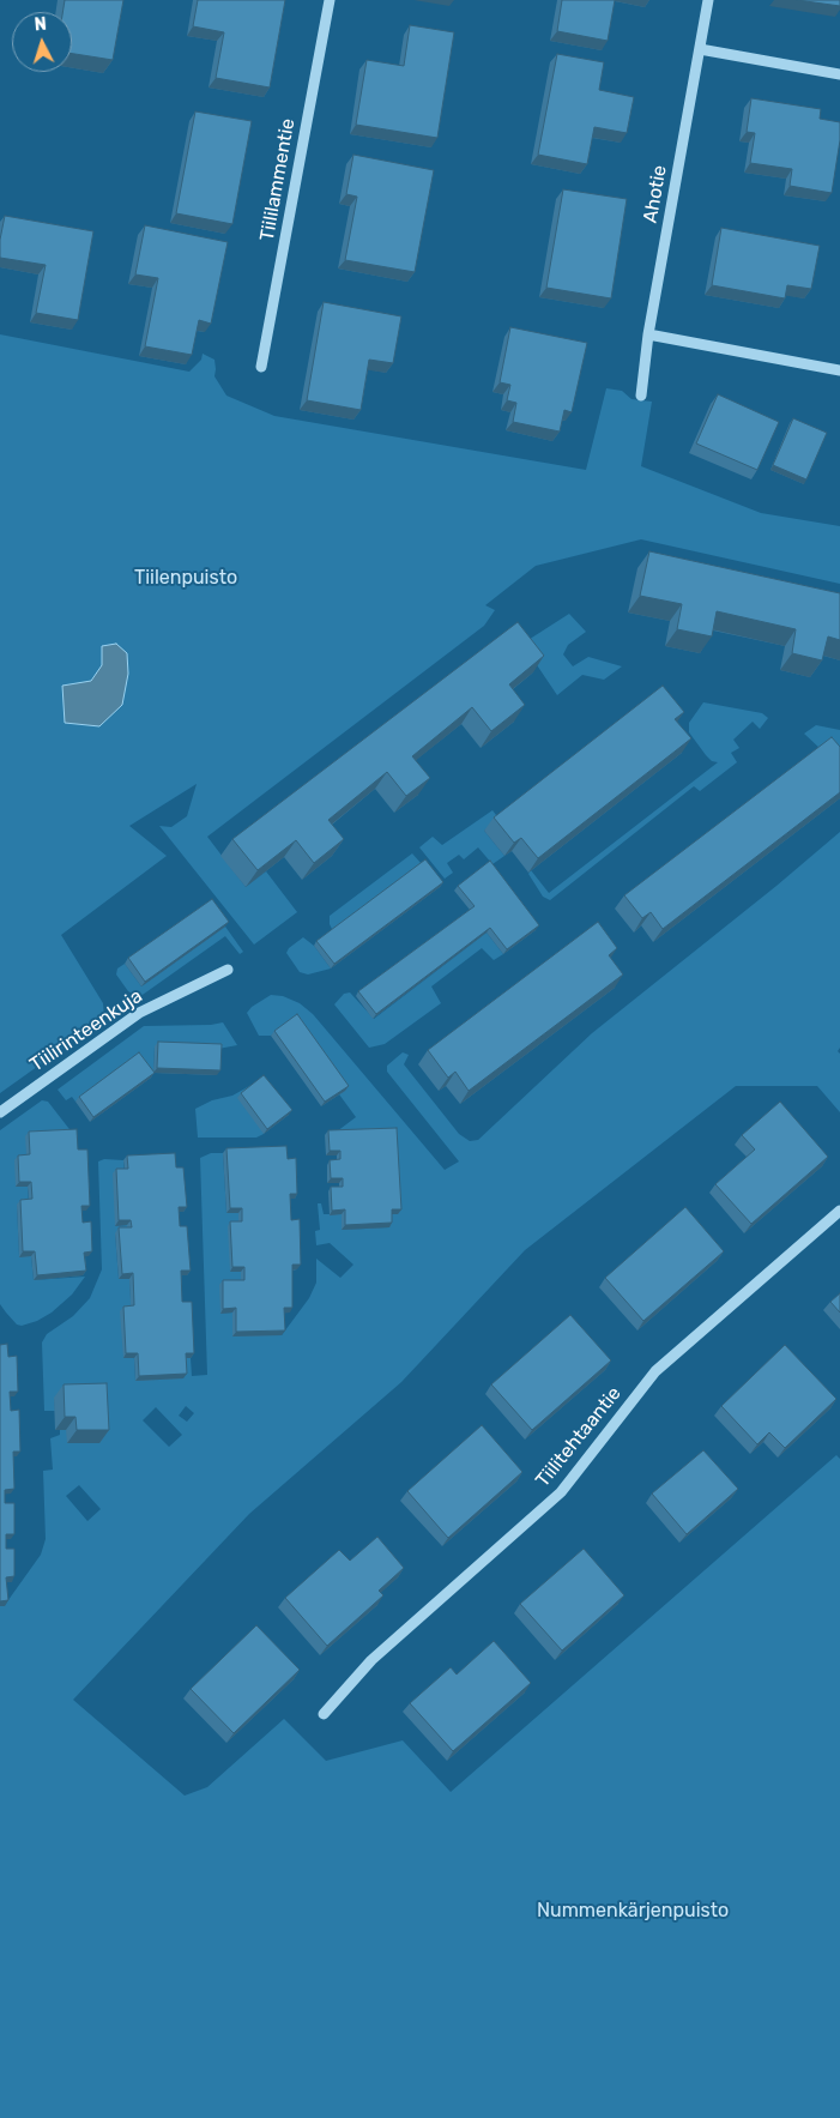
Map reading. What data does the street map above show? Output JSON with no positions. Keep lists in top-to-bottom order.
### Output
{
  "streets": {
    "street": [
      "Tiililammentie",
      "Ahotie",
      "Tiilirinteenkuja",
      "Tiilitehtaantie"
    ]
  },
  "parks": ["Tiilenpuisto", "Nummenkärjenpuisto"],
  "north": "top"
}
